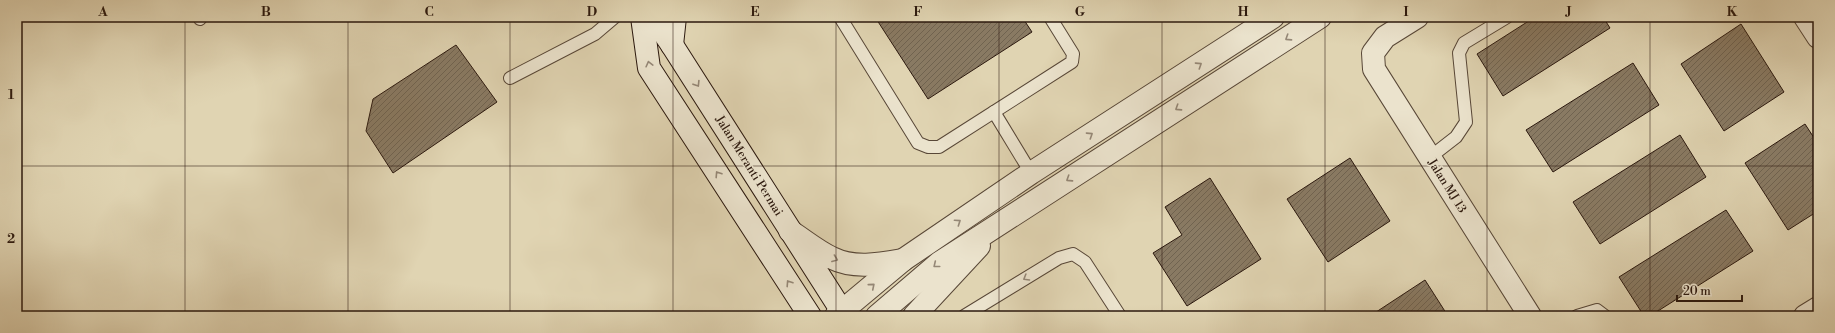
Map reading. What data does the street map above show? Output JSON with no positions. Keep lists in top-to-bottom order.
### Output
{
  "streets": {
    "street": ["Jalan Meranti Permai", "Jalan MJ 13"]
  },
  "scale_bar": "20 m",
  "grid": {
    "columns": [
      "A",
      "B",
      "C",
      "D",
      "E",
      "F",
      "G",
      "H",
      "I",
      "J",
      "K"
    ],
    "rows": ["1", "2"]
  }
}
